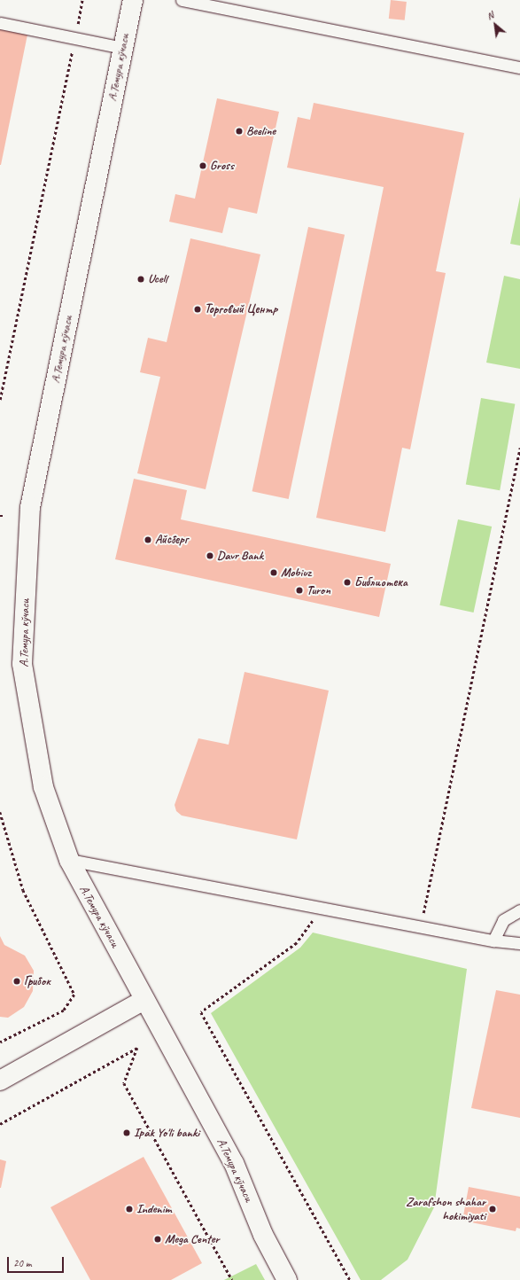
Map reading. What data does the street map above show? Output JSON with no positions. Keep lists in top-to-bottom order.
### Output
{
  "streets": {
    "street": ["А.Темура кўчаси"]
  },
  "places": [
    "Beeline",
    "Gross",
    "Ucell",
    "Торговый Центр",
    "Айсберг",
    "Davr Bank",
    "Mobiuz",
    "Библиотека",
    "Turon",
    "Грибок",
    "Ipak Yo'li banki",
    "Indenim",
    "Zarafshon shahar hokimiyati",
    "Mega Center"
  ],
  "scale_bar": "20 m",
  "north": "top left"
}
